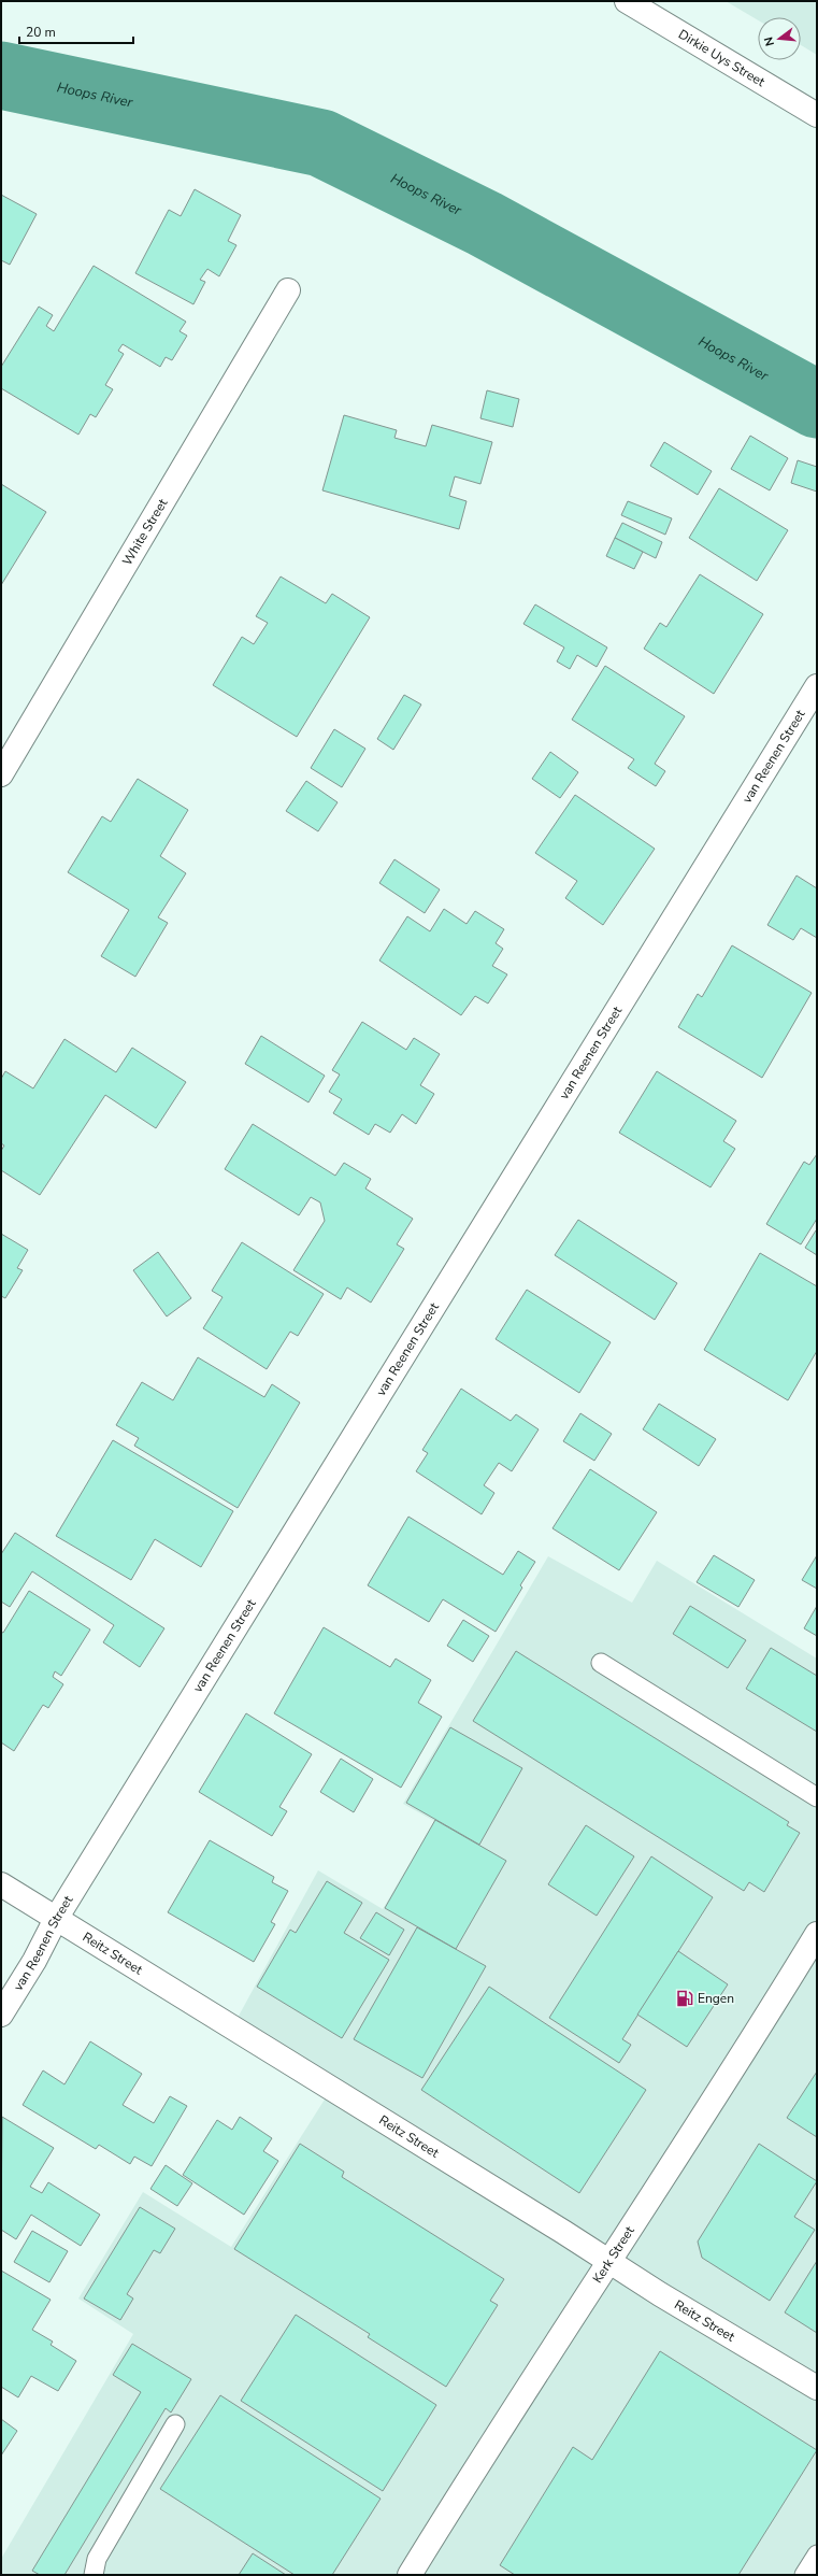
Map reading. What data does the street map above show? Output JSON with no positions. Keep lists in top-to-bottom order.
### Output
{
  "streets": {
    "street": [
      "Dirkie Uys Street",
      "White Street",
      "van Reenen Street",
      "Reitz Street",
      "Kerk Street"
    ]
  },
  "crossings": [
    ["van Reenen Street", "Reitz Street"],
    ["Reitz Street", "Kerk Street"]
  ],
  "water": ["Hoops River"],
  "places": {
    "fuel station": ["Engen"]
  },
  "scale_bar": "20 m",
  "north": "left"
}
